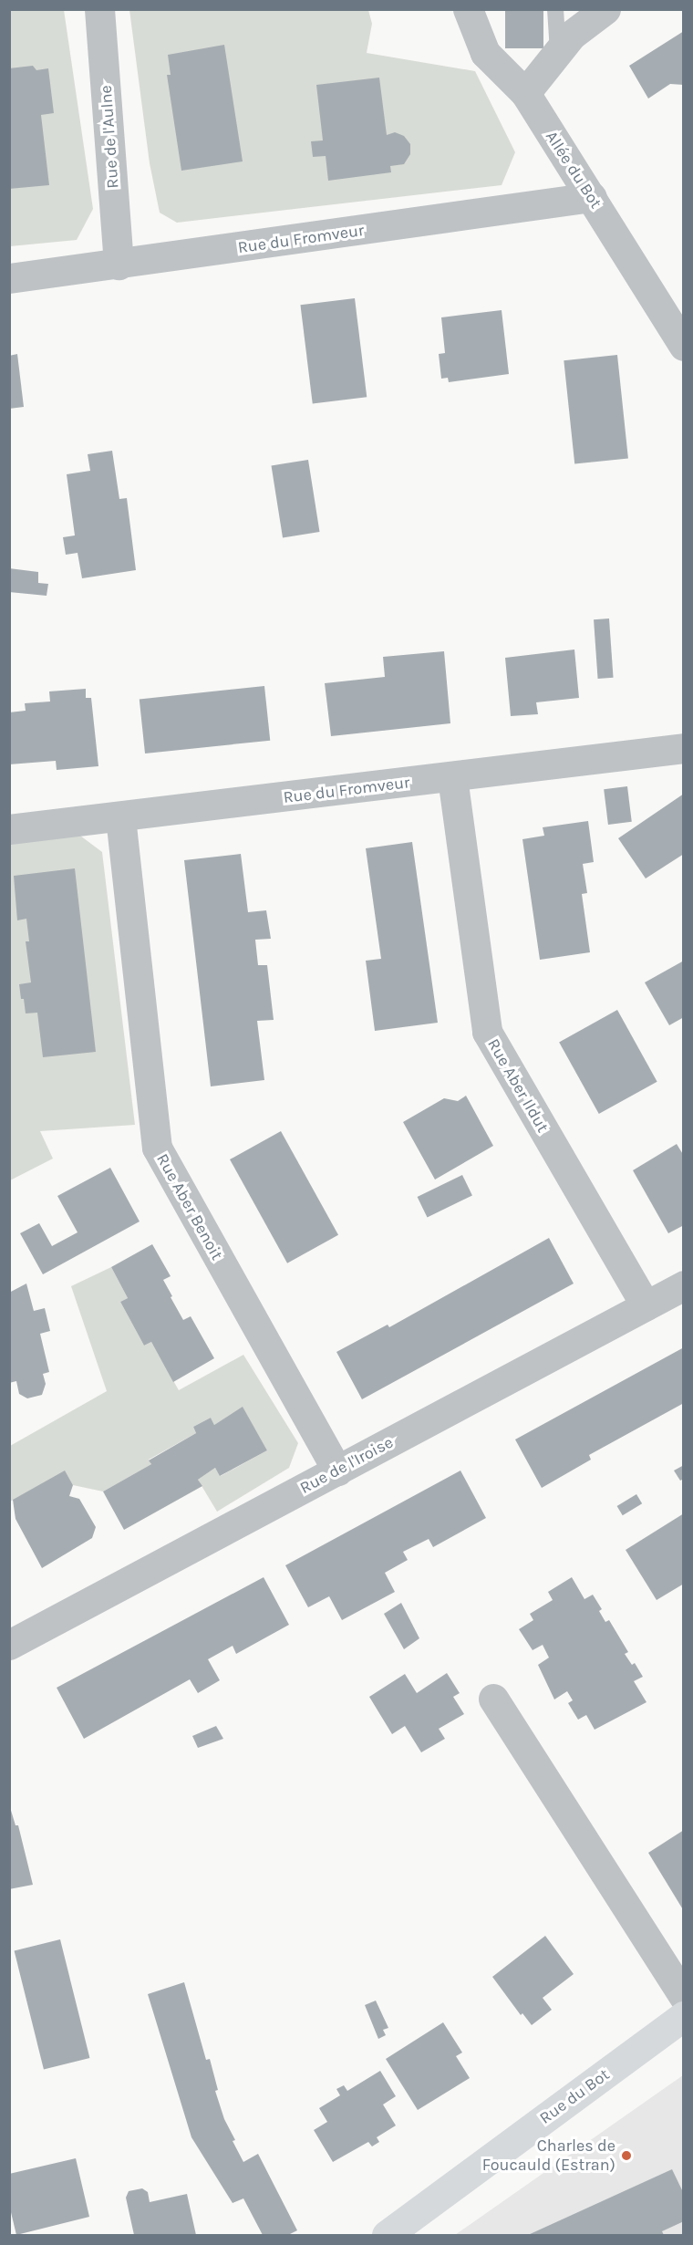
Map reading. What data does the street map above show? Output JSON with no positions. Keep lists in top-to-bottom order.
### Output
{
  "streets": {
    "street": [
      "Rue de l'Aulne",
      "Allée du Bot",
      "Rue du Fromveur",
      "Rue Aber Ildut",
      "Rue Aber Benoit",
      "Rue de l'Iroise",
      "Rue du Bot"
    ]
  },
  "crossings": [
    ["Rue de l'Aulne", "Rue du Fromveur"],
    ["Allée du Bot", "Rue du Fromveur"],
    ["Rue du Fromveur", "Rue Aber Ildut"],
    ["Rue du Fromveur", "Rue Aber Benoit"],
    ["Rue Aber Ildut", "Rue de l'Iroise"],
    ["Rue Aber Benoit", "Rue de l'Iroise"]
  ],
  "places": ["Charles de Foucauld (Estran)"]
}
